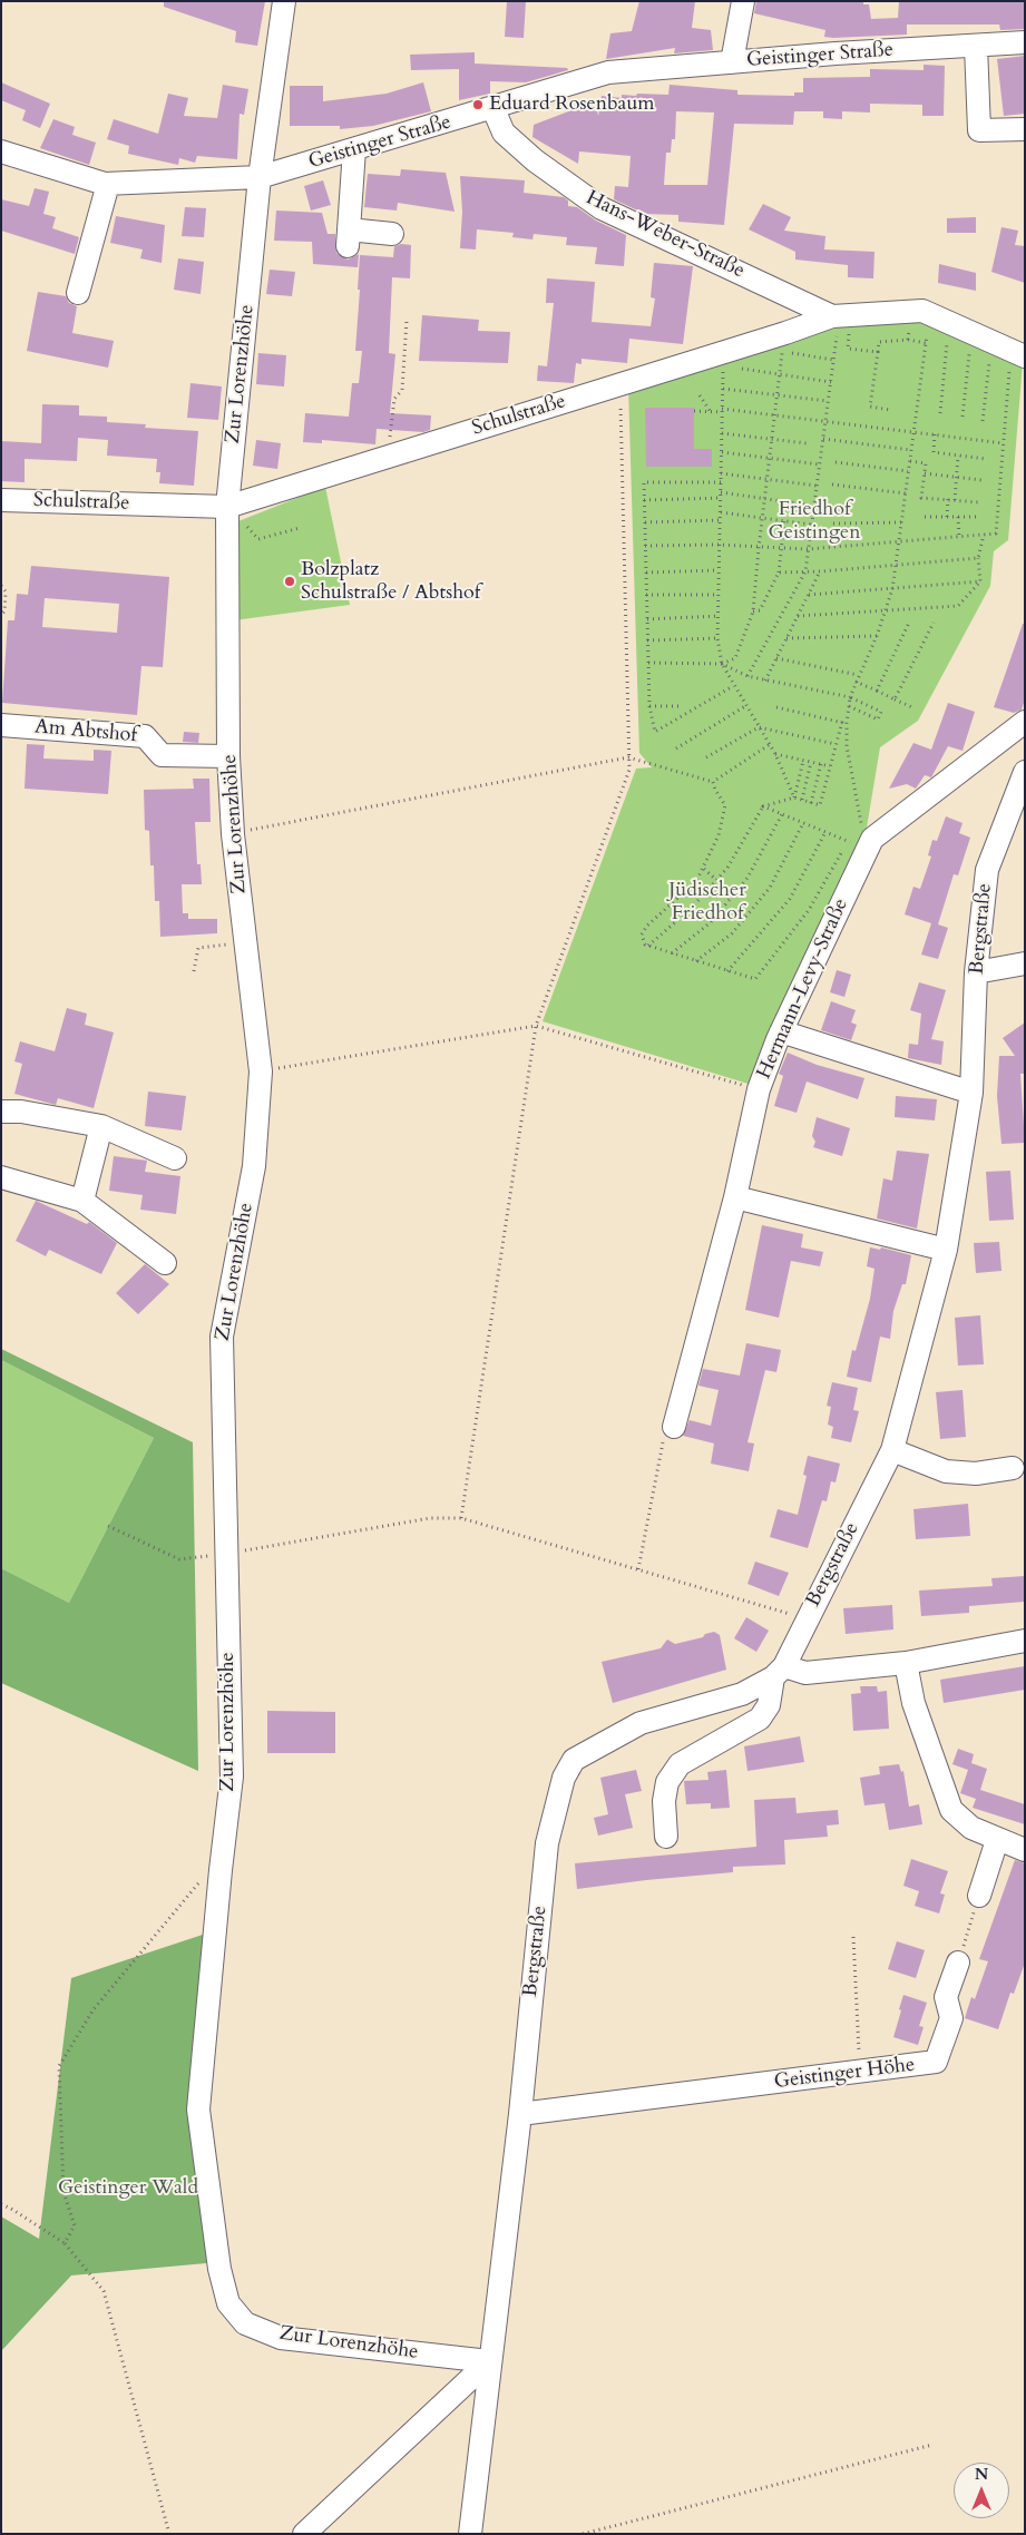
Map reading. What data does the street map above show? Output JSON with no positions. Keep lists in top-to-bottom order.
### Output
{
  "streets": {
    "street": [
      "Geistinger Straße",
      "Hans-Weber-Straße",
      "Zur Lorenzhöhe",
      "Schulstraße",
      "Am Abtshof",
      "Bergstraße",
      "Hermann-Levy-Straße",
      "Geistinger Höhe"
    ]
  },
  "crossings": [
    ["Geistinger Straße", "Hans-Weber-Straße"],
    ["Geistinger Straße", "Zur Lorenzhöhe"],
    ["Hans-Weber-Straße", "Schulstraße"],
    ["Zur Lorenzhöhe", "Schulstraße"],
    ["Zur Lorenzhöhe", "Am Abtshof"],
    ["Zur Lorenzhöhe", "Bergstraße"],
    ["Bergstraße", "Geistinger Höhe"]
  ],
  "parks": ["Friedhof Geistingen", "Jüdischer Friedhof", "Geistinger Wald"],
  "places": ["Eduard Rosenbaum", "Bolzplatz Schulstraße / Abtshof"],
  "north": "top"
}
